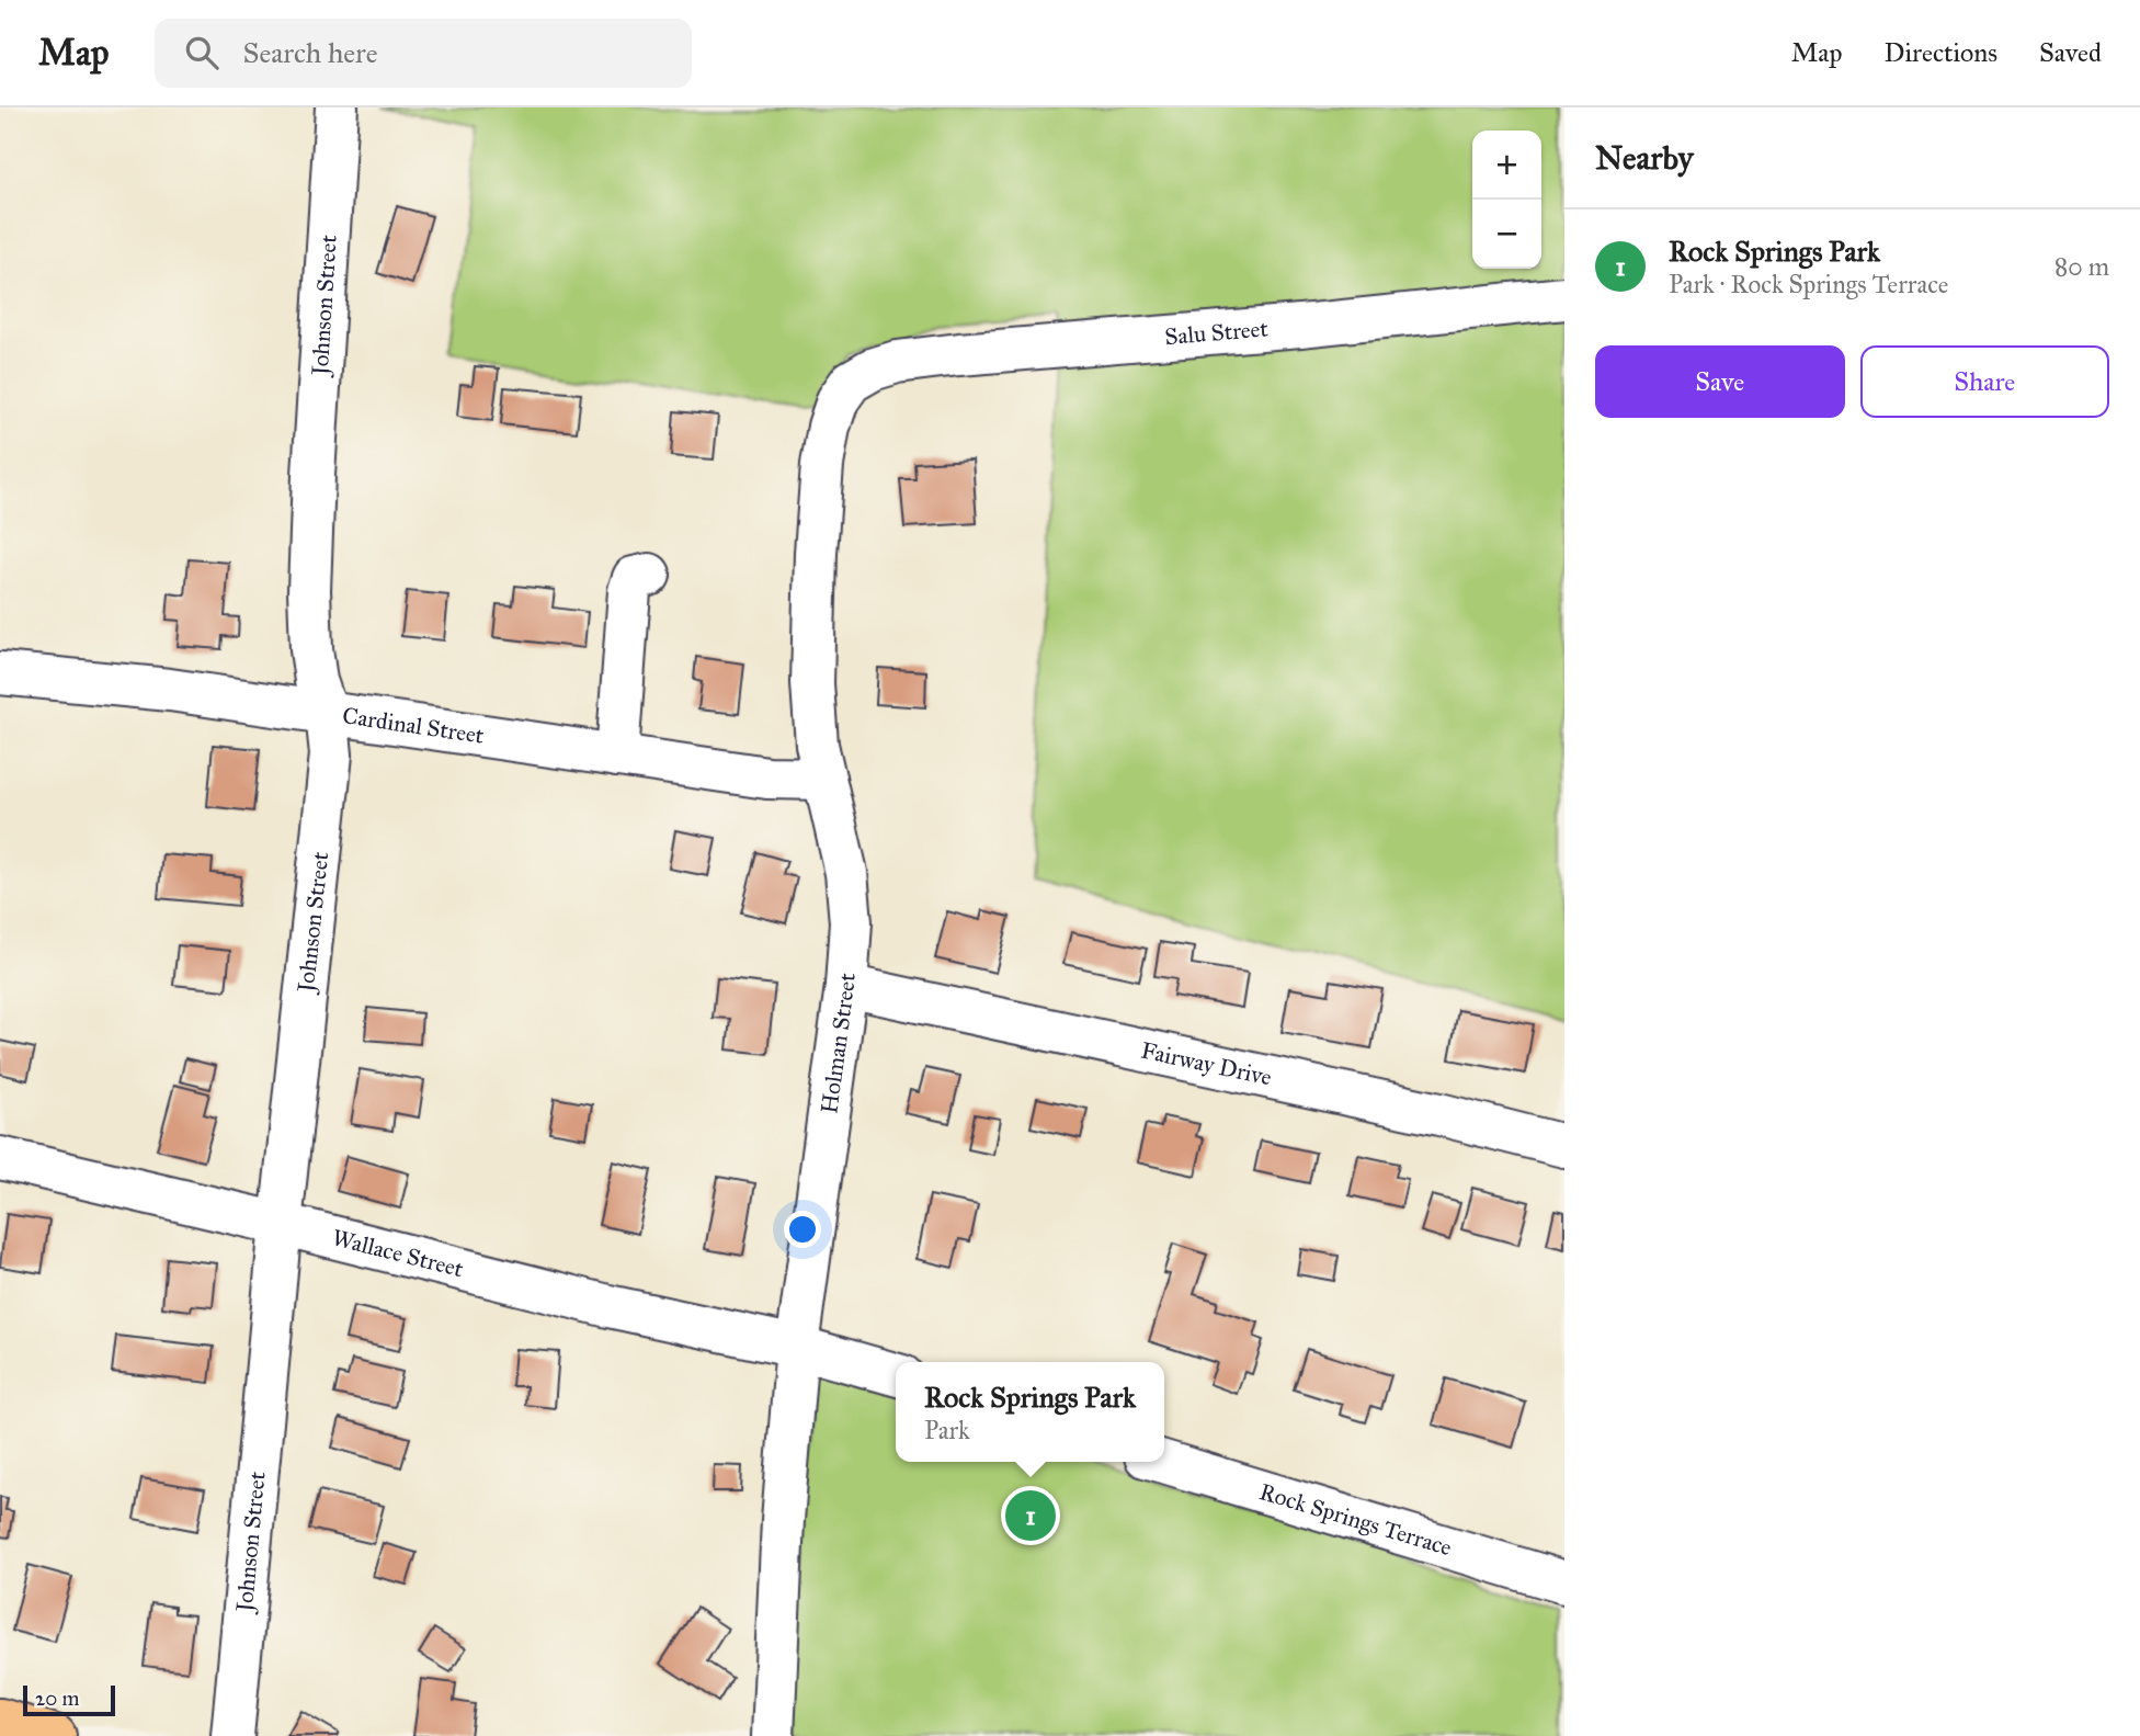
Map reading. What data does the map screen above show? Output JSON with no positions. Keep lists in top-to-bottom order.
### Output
{
  "streets": {
    "street": [
      "Johnson Street",
      "Salu Street",
      "Cardinal Street",
      "Holman Street",
      "Fairway Drive",
      "Wallace Street",
      "Rock Springs Terrace"
    ]
  },
  "crossings": [
    ["Johnson Street", "Cardinal Street"],
    ["Johnson Street", "Wallace Street"],
    ["Salu Street", "Holman Street"],
    ["Cardinal Street", "Holman Street"],
    ["Holman Street", "Fairway Drive"],
    ["Holman Street", "Wallace Street"]
  ],
  "scale_bar": "20 m",
  "page": {
    "header": "Map",
    "search": "Search here",
    "nav": ["Map", "Directions", "Saved"],
    "heading": "Nearby",
    "map_buttons": ["+", "−"],
    "list": [
      {
        "mark": "1",
        "name": "Rock Springs Park",
        "note": "Park · Rock Springs Terrace",
        "value": "80 m"
      }
    ],
    "buttons": ["Save", "Share"],
    "popup": ["Rock Springs Park", "Park"],
    "pins": "1",
    "scale": "20 m"
  }
}
